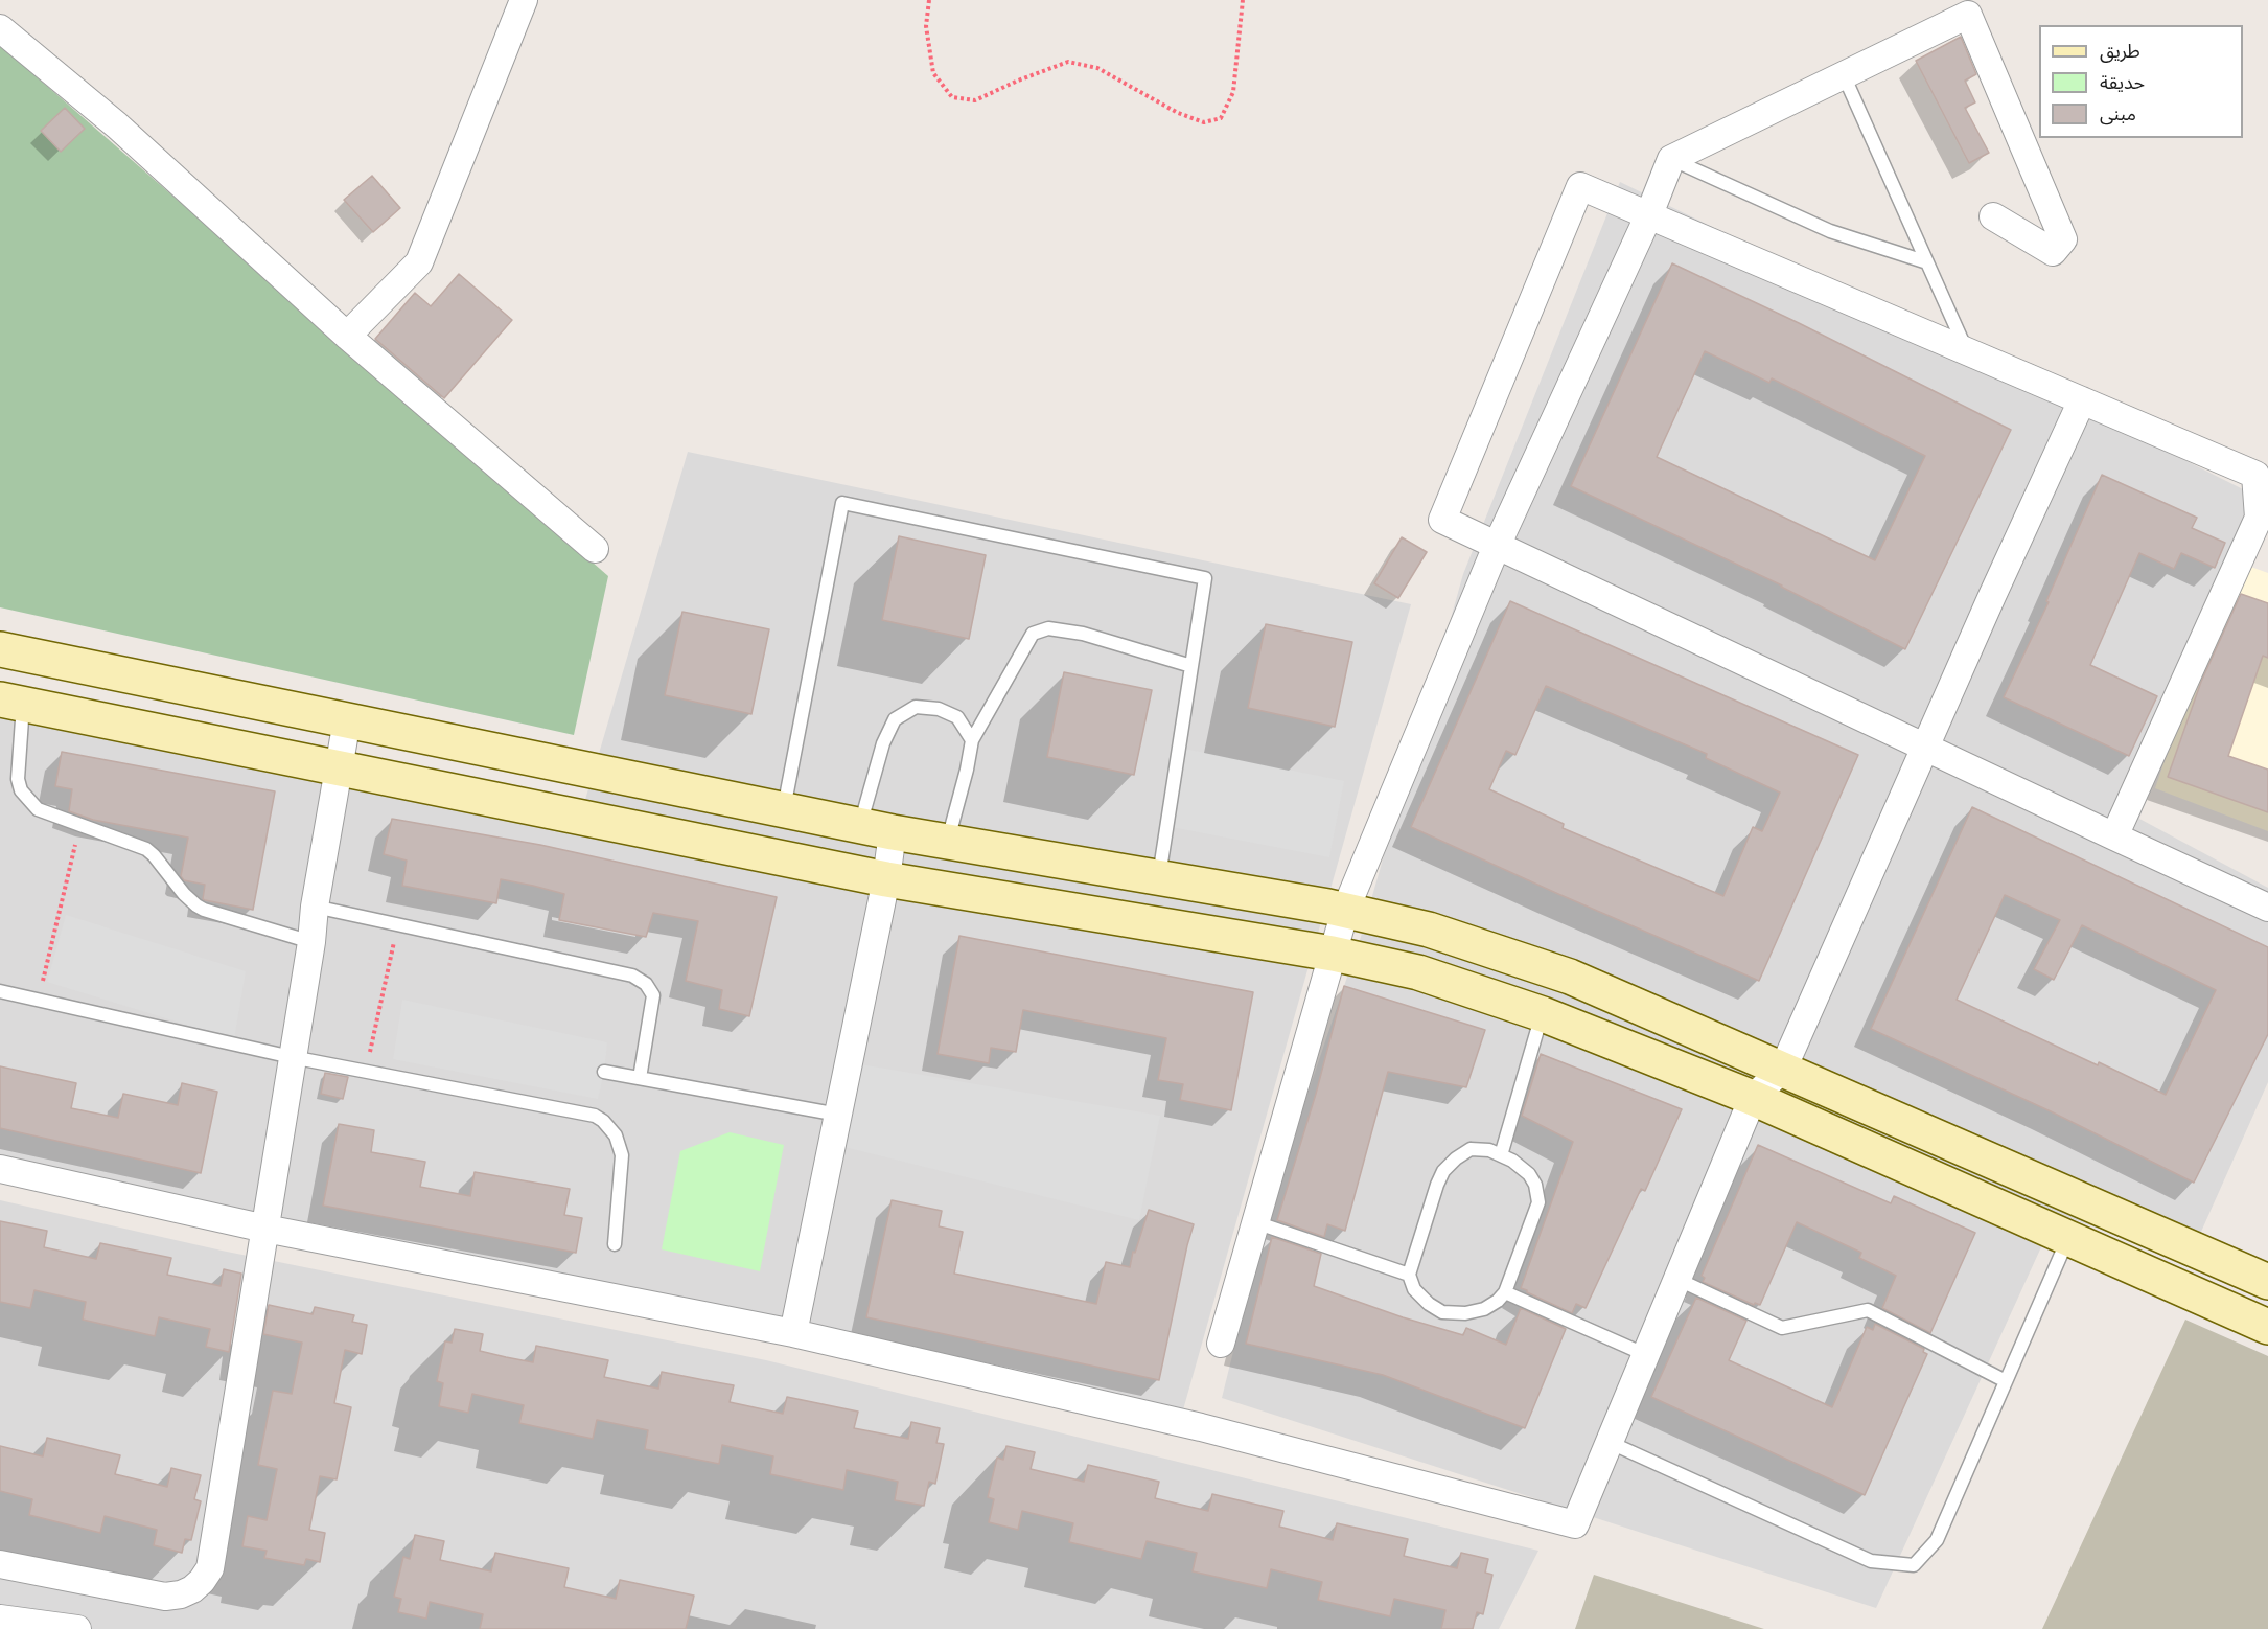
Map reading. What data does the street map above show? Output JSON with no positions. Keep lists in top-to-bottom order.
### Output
{
  "legend": ["طريق", "حديقة", "مبنى"]
}
